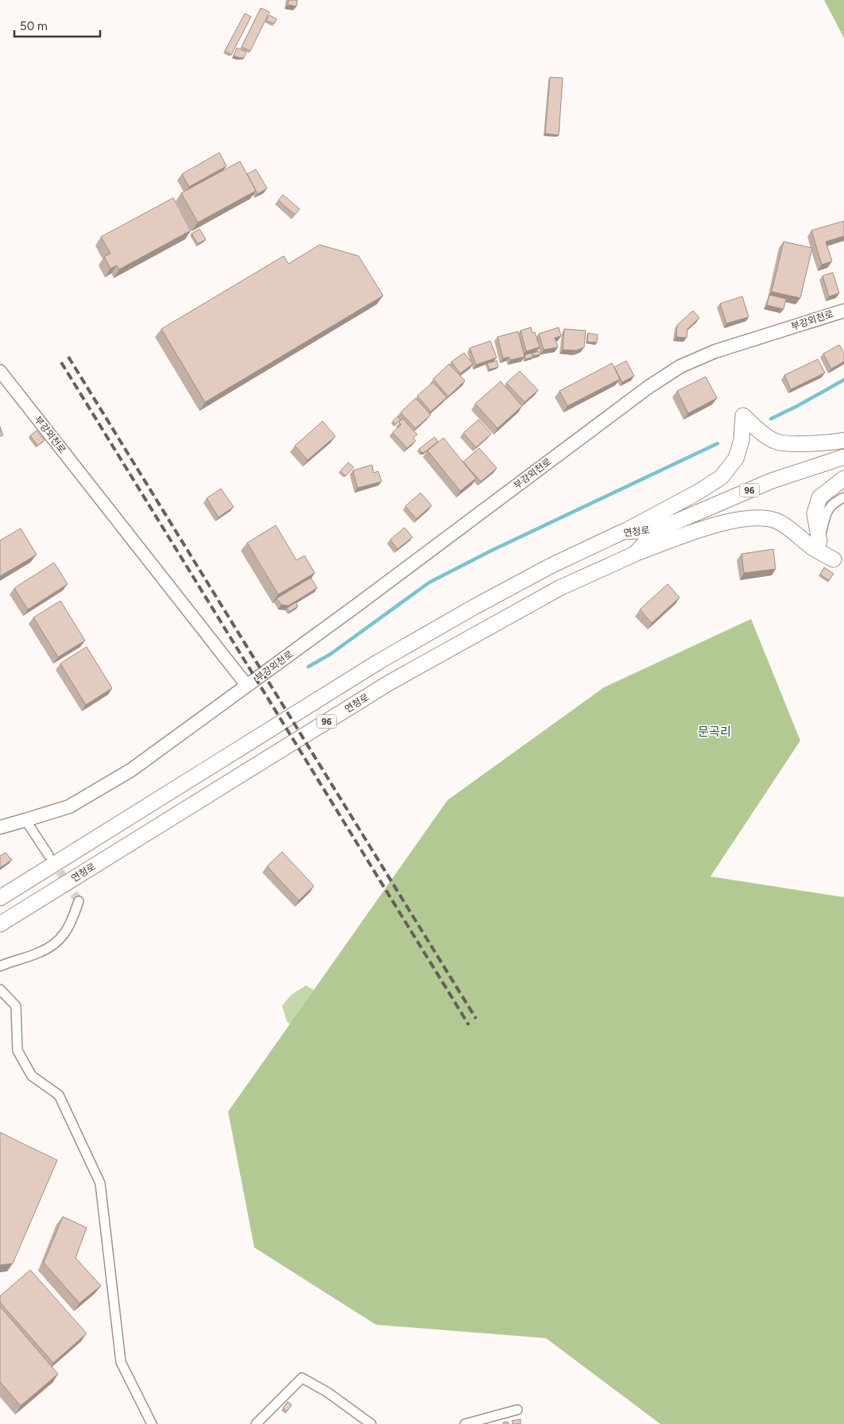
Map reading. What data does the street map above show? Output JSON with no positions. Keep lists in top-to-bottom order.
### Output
{
  "streets": {
    "main road": ["부강외천로", "96", "연청로"]
  },
  "districts": ["문곡리"],
  "scale_bar": "50 m"
}
